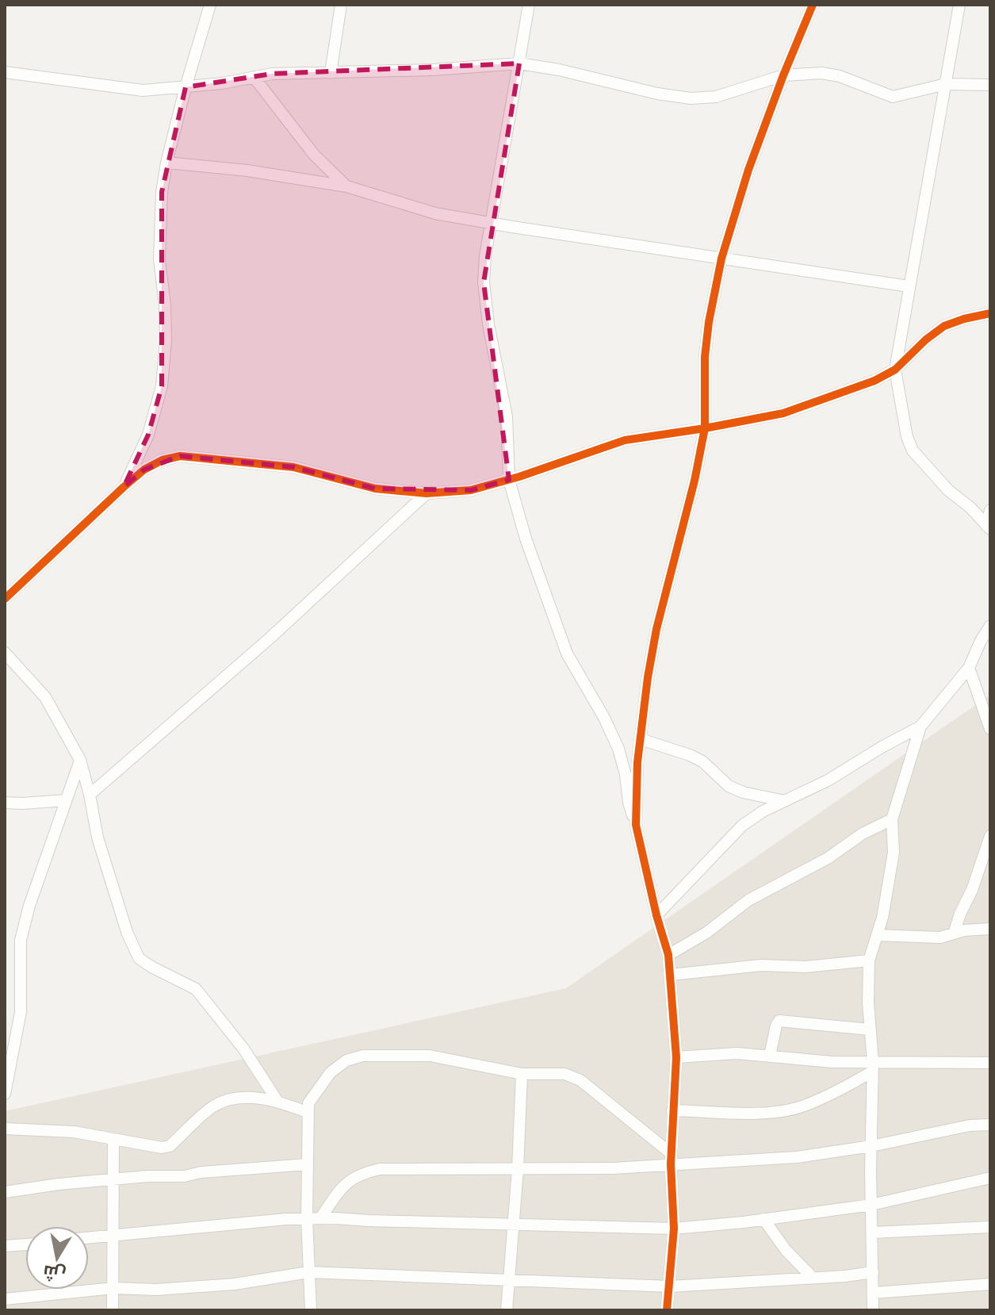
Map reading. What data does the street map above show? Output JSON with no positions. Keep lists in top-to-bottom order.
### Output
{
  "north": "bottom"
}
